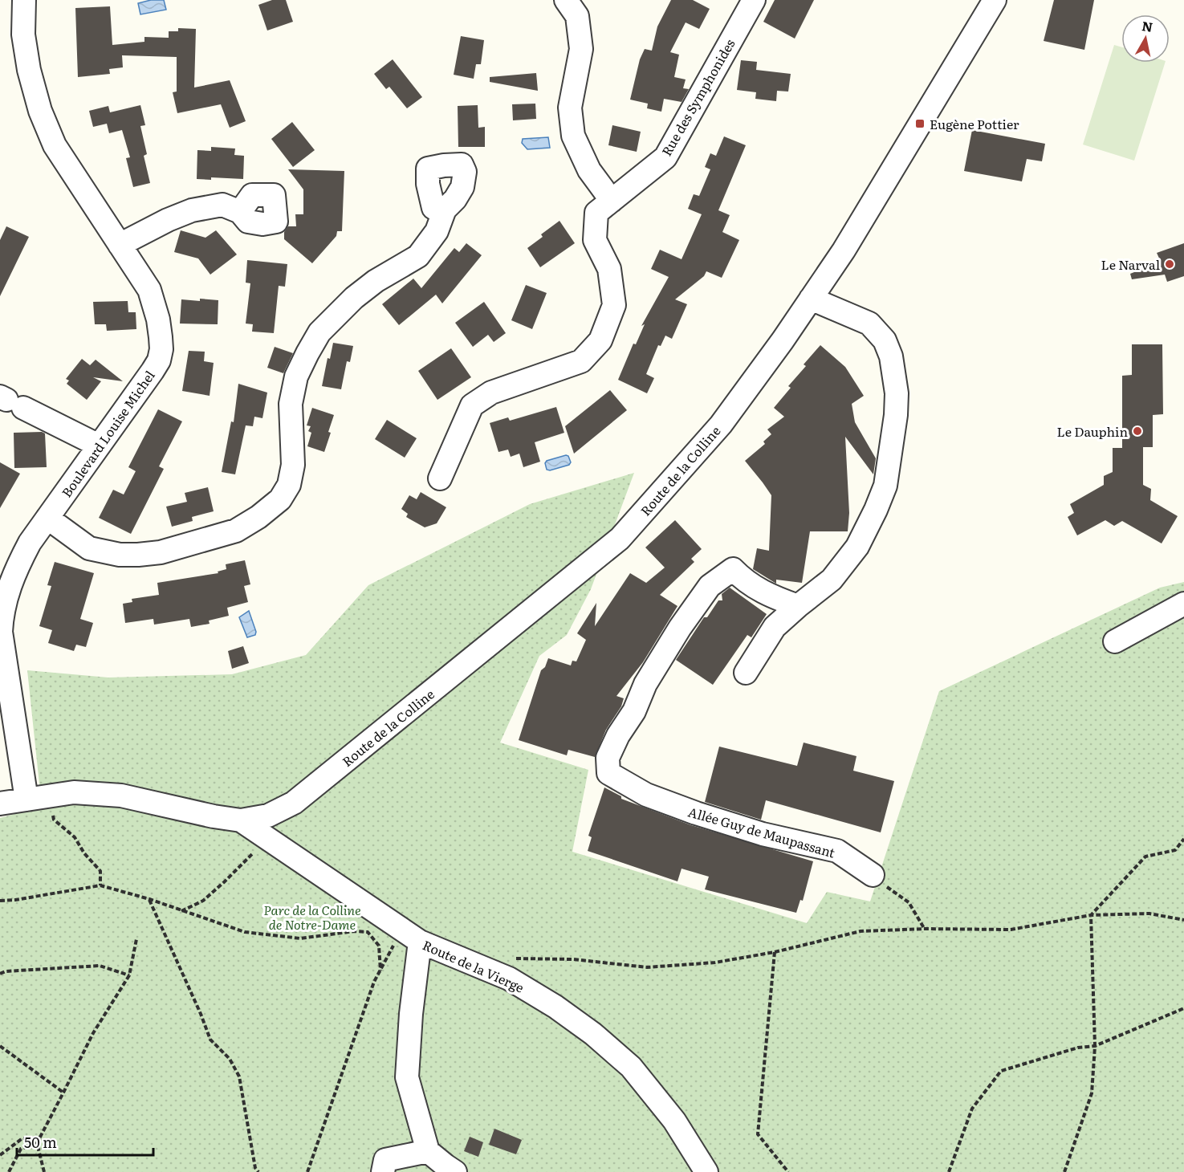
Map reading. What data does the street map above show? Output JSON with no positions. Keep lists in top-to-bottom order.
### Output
{
  "streets": {
    "street": [
      "Rue des Symphonides",
      "Boulevard Louise Michel",
      "Route de la Colline",
      "Allée Guy de Maupassant",
      "Route de la Vierge"
    ]
  },
  "crossings": [
    ["Boulevard Louise Michel", "Route de la Vierge"],
    ["Route de la Colline", "Route de la Vierge"]
  ],
  "parks": ["Parc de la Colline de Notre-Dame"],
  "places": {
    "transit": ["Eugène Pottier"],
    "other": ["Le Narval", "Le Dauphin"]
  },
  "scale_bar": "50 m",
  "north": "top"
}
